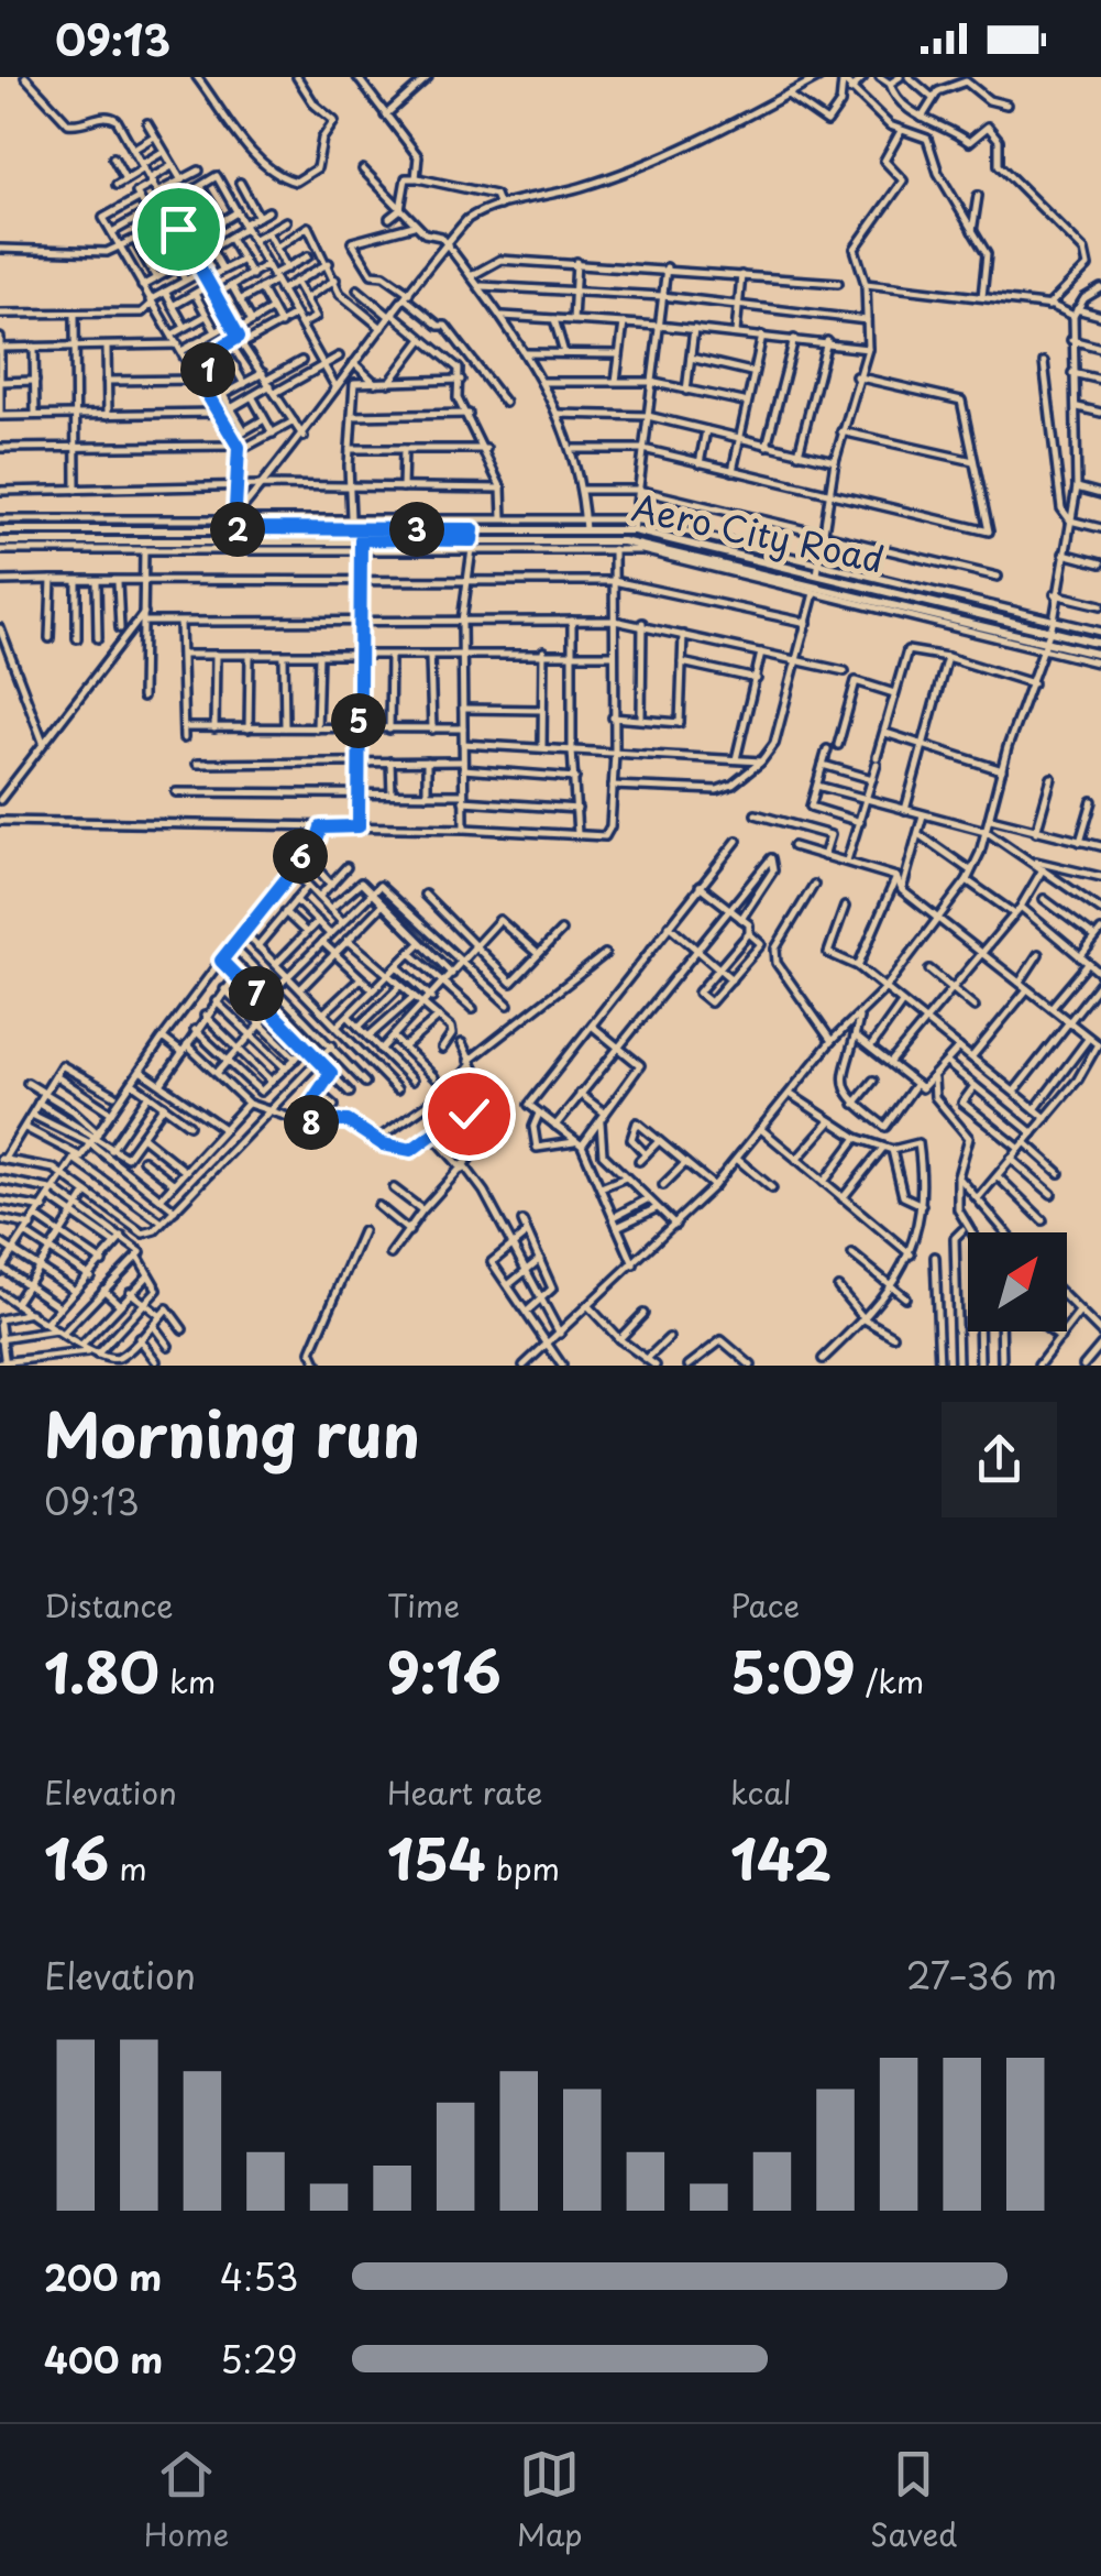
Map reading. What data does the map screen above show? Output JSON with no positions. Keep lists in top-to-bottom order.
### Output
{
  "streets": {
    "street": ["Aero City Road"]
  },
  "north": "top right",
  "page": {
    "status": "09:13",
    "pins": [
      "1",
      "2",
      "3",
      "5",
      "6",
      "7",
      "8"
    ],
    "heading": ["Morning run", "09:13"],
    "stats": [
      ["Distance", "1.80 km"],
      ["Time", "9:16"],
      ["Pace", "5:09 /km"],
      ["Elevation", "16 m"],
      ["Heart rate", "154 bpm"],
      ["kcal", "142"]
    ],
    "chart": ["Elevation", "27–36 m"],
    "list": [
      {
        "name": "200 m",
        "note": "4:53"
      },
      {
        "name": "400 m",
        "note": "5:29"
      }
    ],
    "tabs": ["Home", "Map", "Saved"]
  }
}
